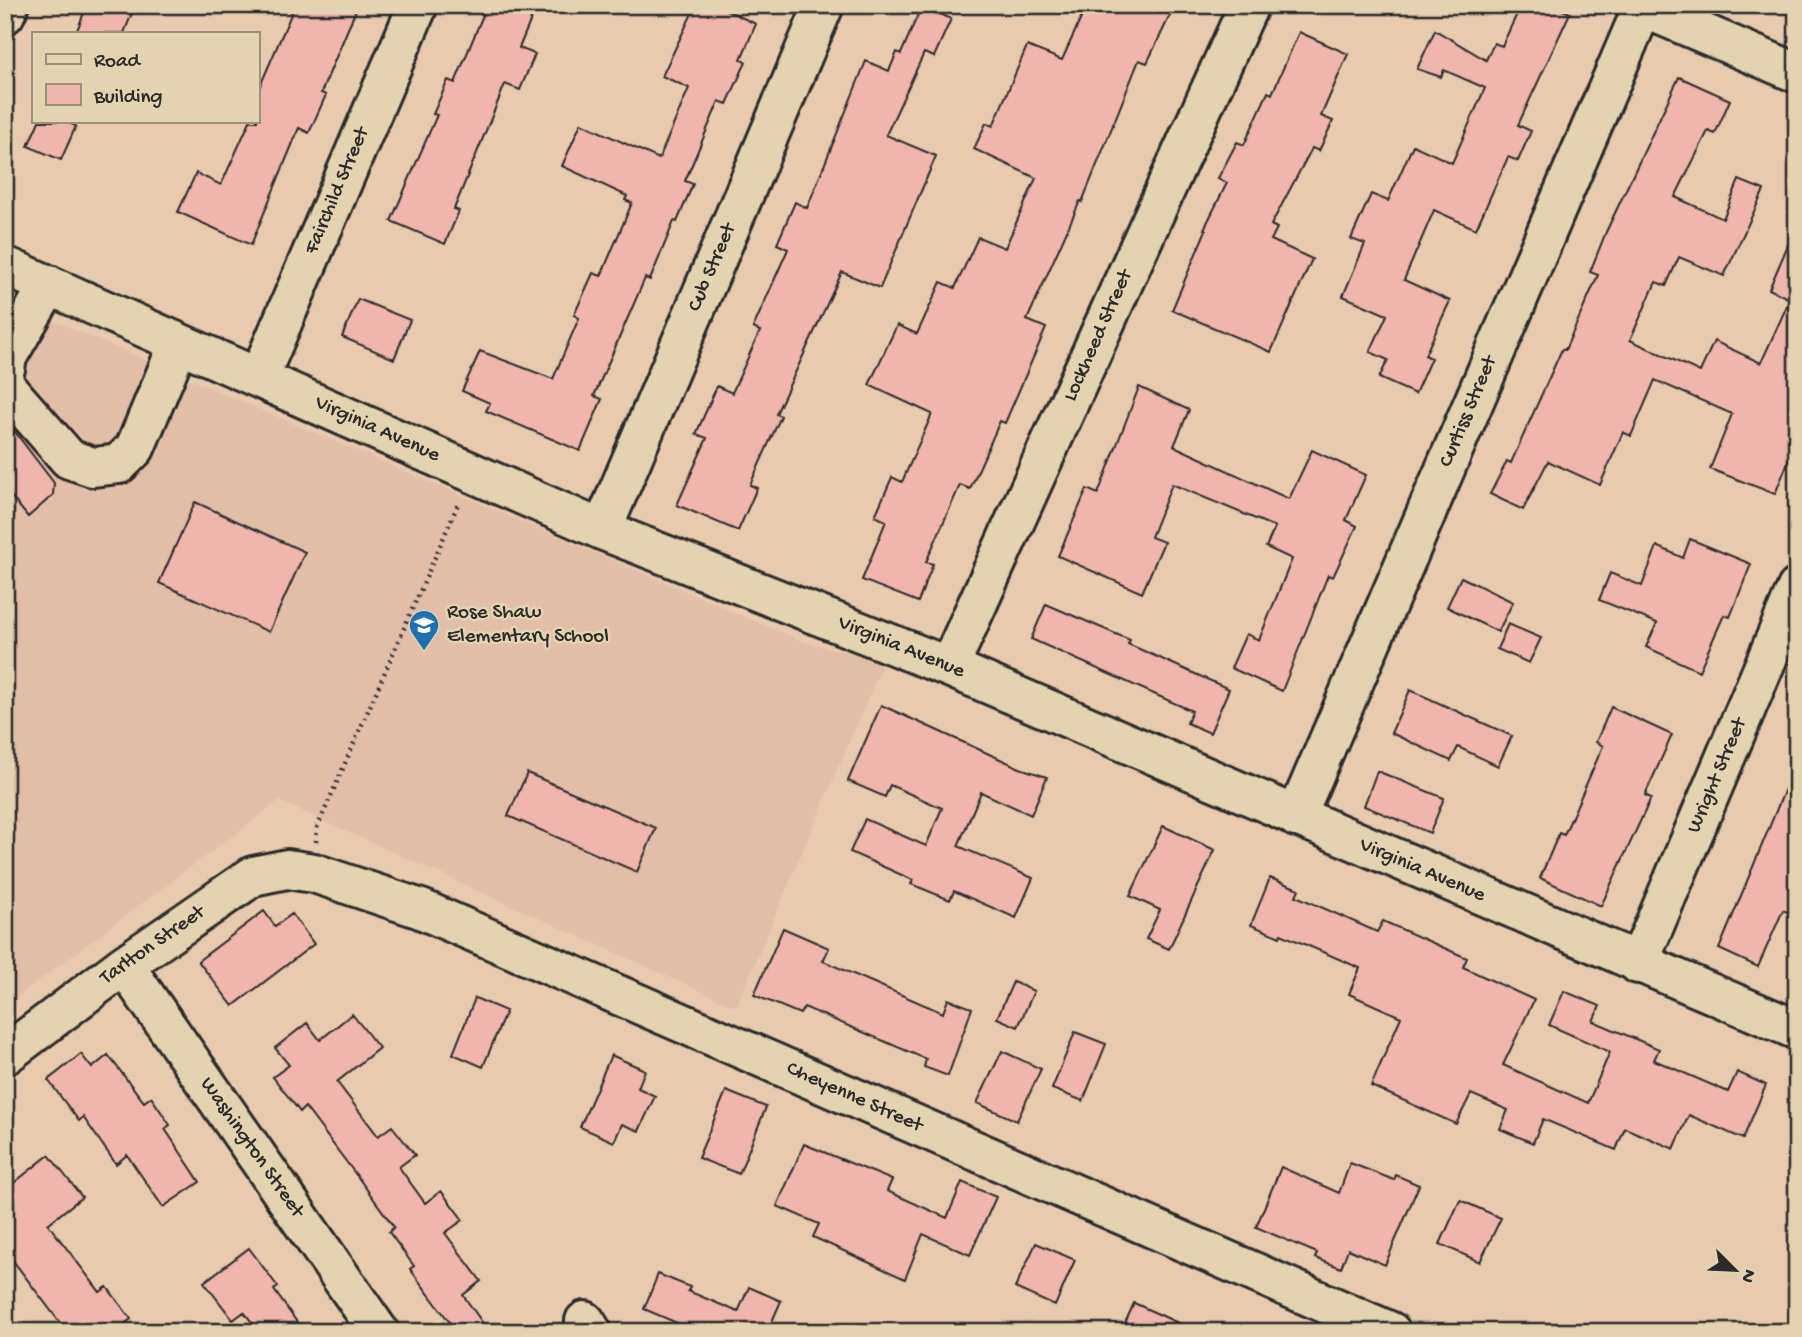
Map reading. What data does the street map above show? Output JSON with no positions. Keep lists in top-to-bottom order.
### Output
{
  "streets": {
    "street": [
      "Fairchild Street",
      "Cub Street",
      "Lockheed Street",
      "Curtiss Street",
      "Virginia Avenue",
      "Wright Street",
      "Tarlton Street",
      "Cheyenne Street",
      "Washington Street"
    ]
  },
  "crossings": [
    ["Fairchild Street", "Virginia Avenue"],
    ["Cub Street", "Virginia Avenue"],
    ["Lockheed Street", "Virginia Avenue"],
    ["Curtiss Street", "Virginia Avenue"],
    ["Virginia Avenue", "Wright Street"],
    ["Tarlton Street", "Cheyenne Street"],
    ["Tarlton Street", "Washington Street"]
  ],
  "places": {
    "school or university": ["Rose Shaw Elementary School"]
  },
  "legend": ["Road", "Building"],
  "north": "bottom right"
}
